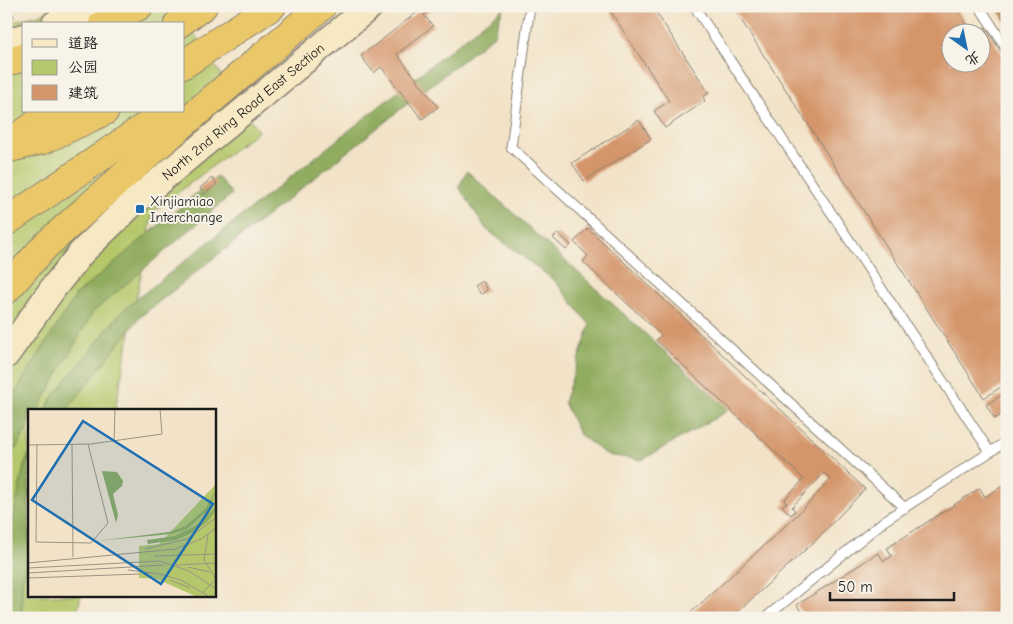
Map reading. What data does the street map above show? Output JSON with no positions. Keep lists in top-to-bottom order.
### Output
{
  "streets": {
    "main road": ["North 2nd Ring Road East Section"]
  },
  "places": {
    "transit": ["Xinjiamiao Interchange"]
  },
  "legend": ["道路", "公园", "建筑"],
  "scale_bar": "50 m",
  "north": "bottom right"
}
